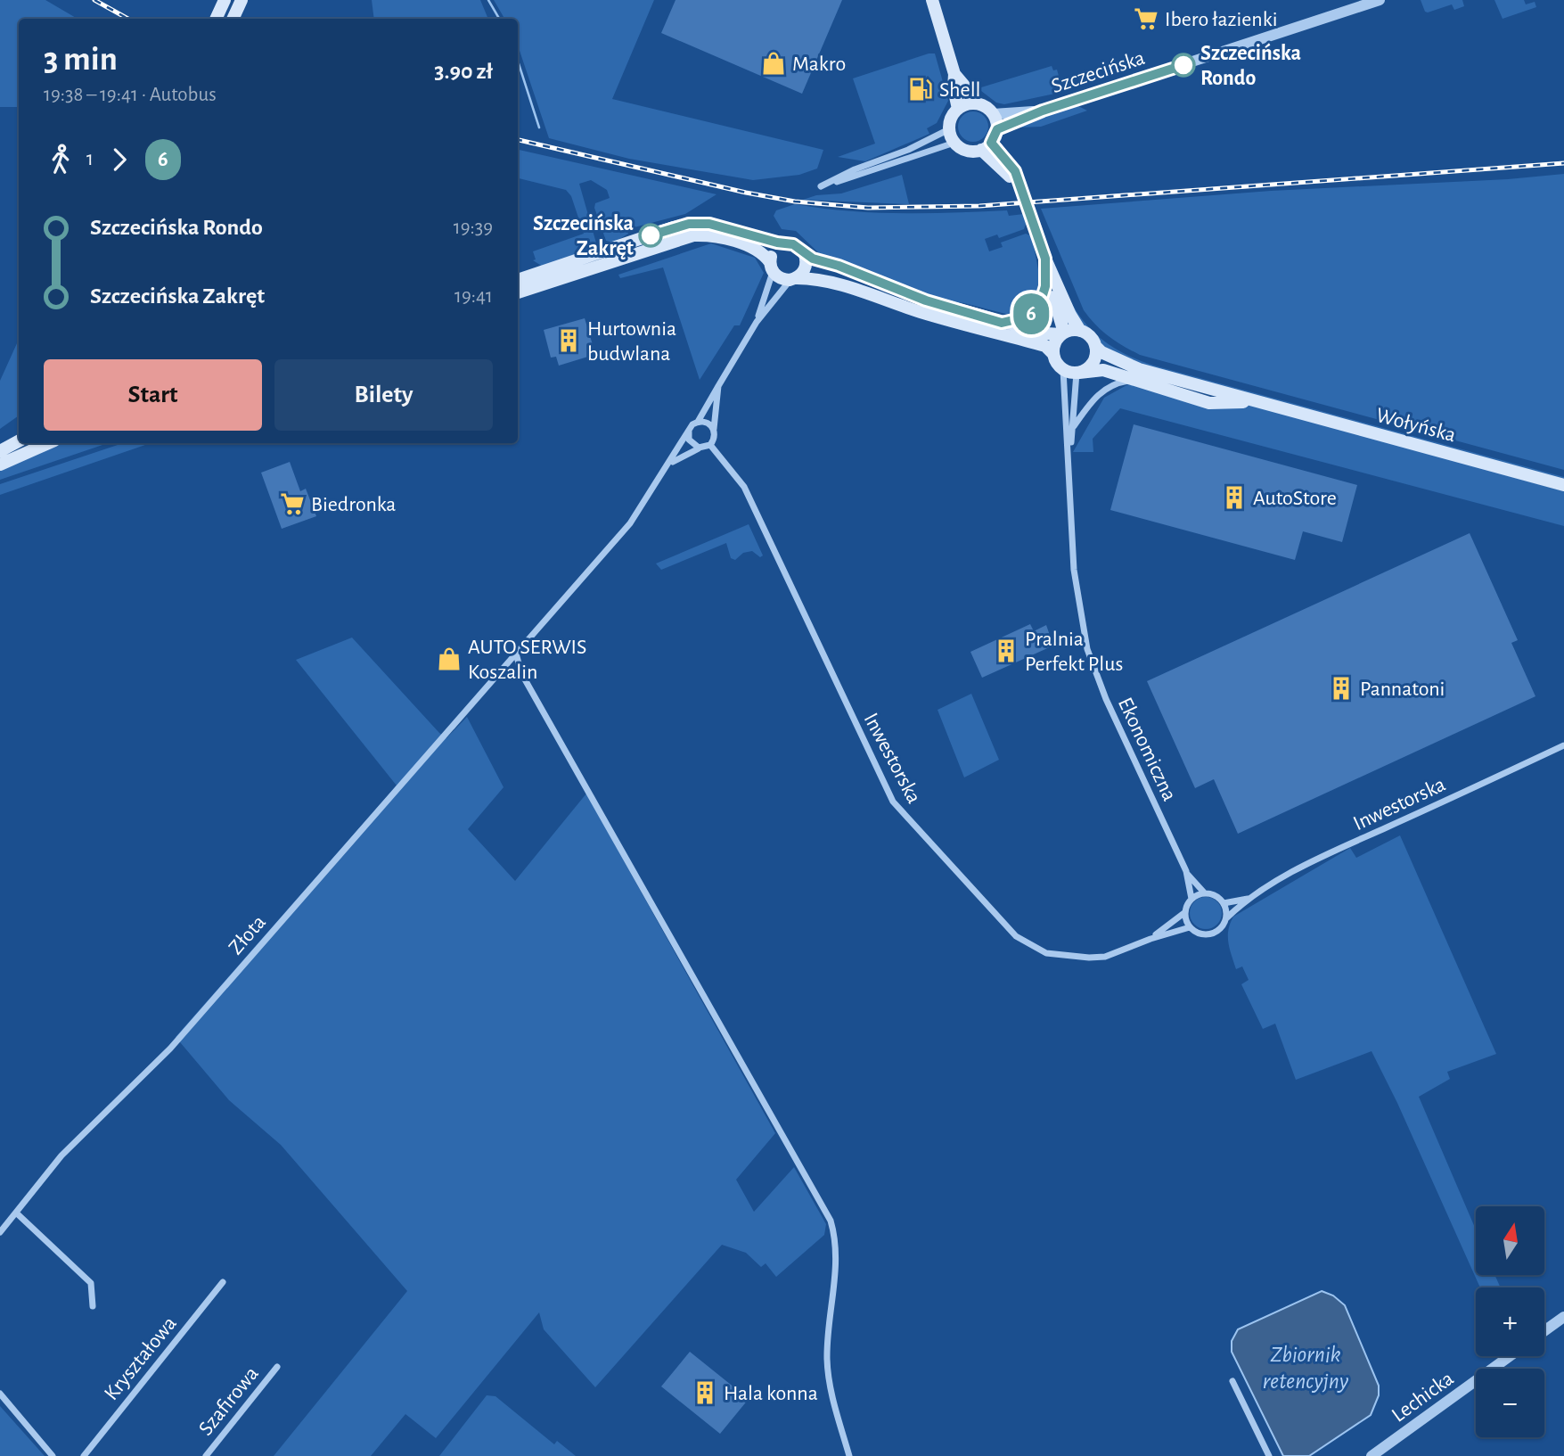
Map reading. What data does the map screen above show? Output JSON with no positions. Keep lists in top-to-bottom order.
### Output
{
  "streets": {
    "main road": ["Wołyńska"],
    "street": [
      "Szczecińska",
      "Ekonomiczna",
      "Inwestorska",
      "Złota",
      "Kryształowa",
      "Lechicka",
      "Szafirowa"
    ]
  },
  "crossings": [
    ["Wołyńska", "Ekonomiczna"],
    ["Ekonomiczna", "Inwestorska"],
    ["Inwestorska", "Złota"]
  ],
  "water": ["Zbiornik retencyjny"],
  "places": {
    "supermarket": ["Ibero łazienki", "Biedronka"],
    "shop": ["Makro", "AUTO SERWIS Koszalin"],
    "other": ["Szczecińska Rondo", "Szczecińska Zakręt"],
    "fuel station": ["Shell"],
    "building": [
      "Hurtownia budwlana",
      "AutoStore",
      "Pralnia Perfekt Plus",
      "Pannatoni",
      "Hala konna"
    ]
  },
  "lines": ["bus line 6"],
  "north": "top",
  "page": {
    "on_map": "6",
    "heading": ["3 min", "19:38 – 19:41 · Autobus", "3.90 zł"],
    "legs": ["1", "6"],
    "list": [
      {
        "name": "Szczecińska Rondo",
        "value": "19:39"
      },
      {
        "name": "Szczecińska Zakręt",
        "value": "19:41"
      }
    ],
    "buttons": ["Start", "Bilety"],
    "map_buttons": ["+", "−"]
  }
}
